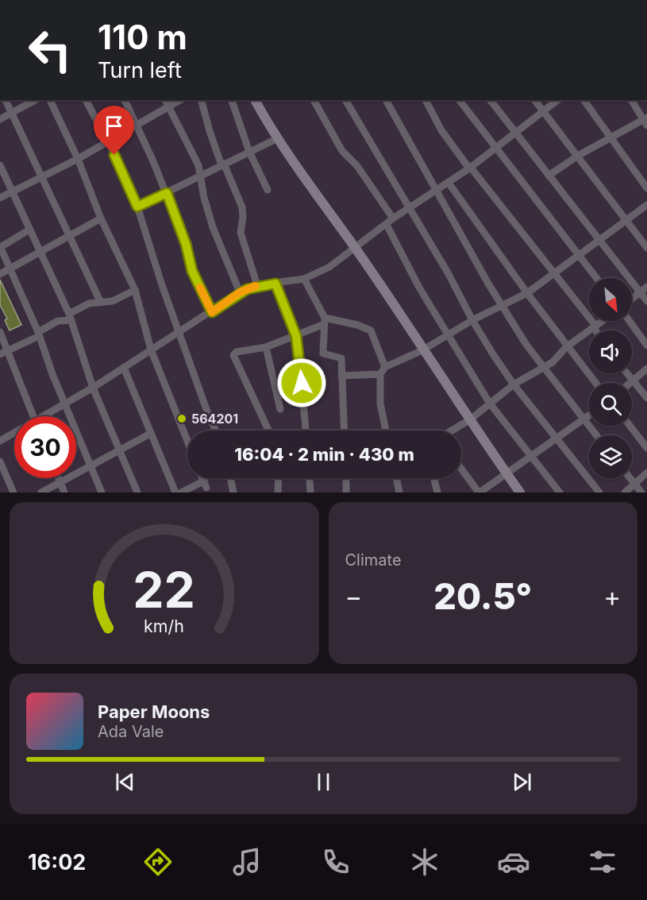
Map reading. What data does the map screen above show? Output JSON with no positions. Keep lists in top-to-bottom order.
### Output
{
  "places": ["564201"],
  "north": "bottom right",
  "page": {
    "turn": ["110 m", "Turn left"],
    "limit": "30",
    "trip": "16:04 · 2 min · 430 m",
    "tile": "Climate",
    "heat": ["−", "20.5°", "+"],
    "song": ["Paper Moons", "Ada Vale"],
    "tabs": "16:02",
    "gauge": ["22", "km/h"]
  }
}
